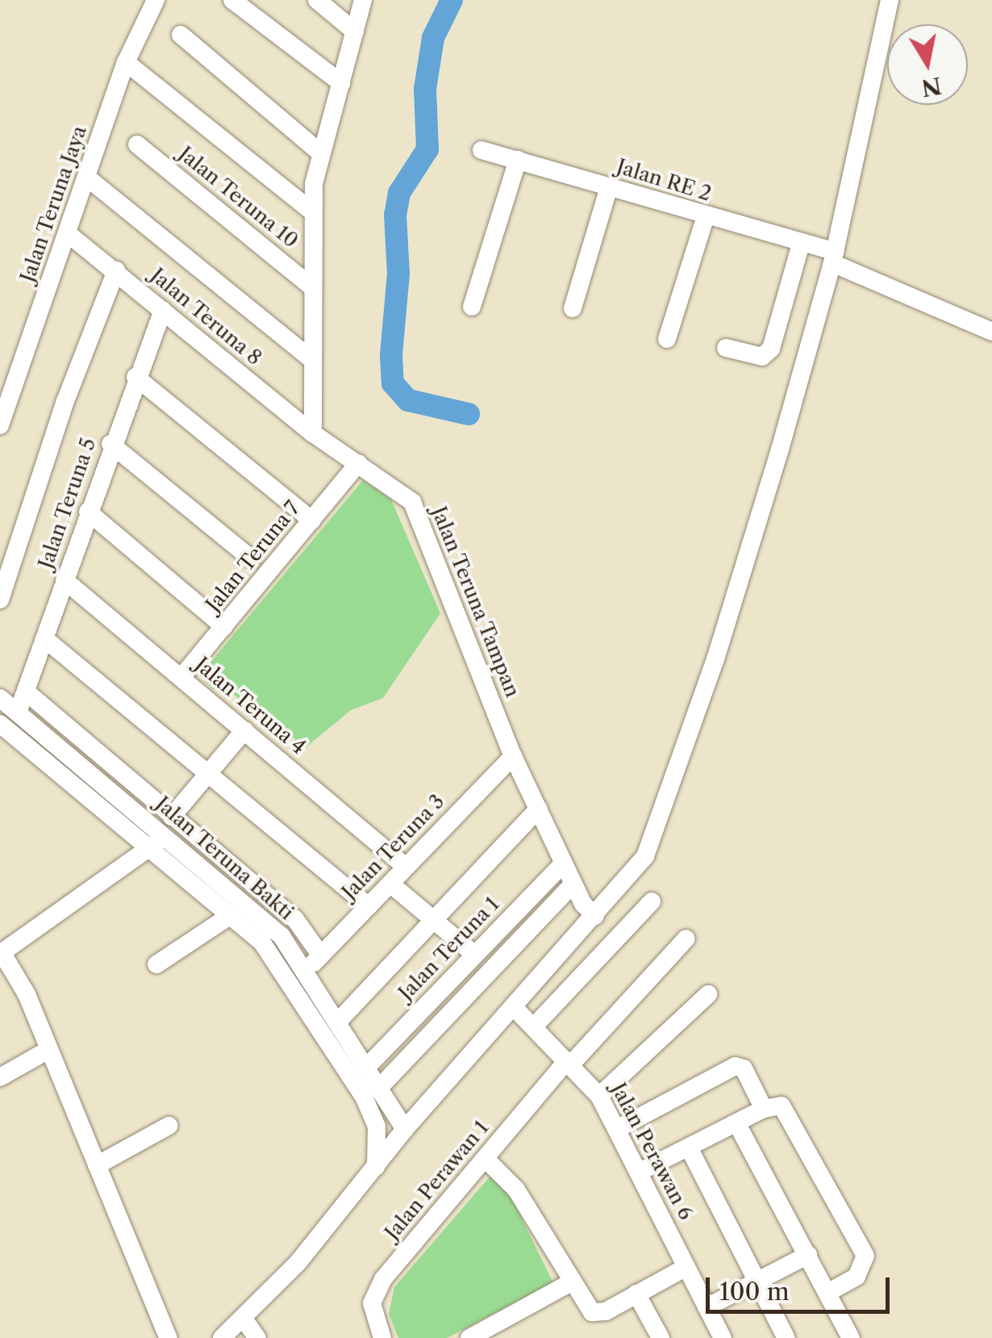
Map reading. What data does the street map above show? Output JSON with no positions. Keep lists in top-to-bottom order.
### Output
{
  "streets": {
    "street": [
      "Jalan RE 2",
      "Jalan Teruna 10",
      "Jalan Teruna Jaya",
      "Jalan Teruna 8",
      "Jalan Teruna 5",
      "Jalan Teruna 7",
      "Jalan Teruna Tampan",
      "Jalan Teruna 4",
      "Jalan Teruna 3",
      "Jalan Teruna Bakti",
      "Jalan Teruna 1",
      "Jalan Perawan 6",
      "Jalan Perawan 1"
    ]
  },
  "crossings": [
    ["Jalan Teruna Jaya", "Jalan Teruna 8"],
    ["Jalan Teruna 8", "Jalan Teruna 5"],
    ["Jalan Teruna 8", "Jalan Teruna Tampan"],
    ["Jalan Teruna 5", "Jalan Teruna 4"],
    ["Jalan Teruna 5", "Jalan Teruna Bakti"],
    ["Jalan Teruna 7", "Jalan Teruna Tampan"],
    ["Jalan Teruna 7", "Jalan Teruna 4"],
    ["Jalan Teruna Tampan", "Jalan Teruna 3"],
    ["Jalan Teruna Tampan", "Jalan Teruna 1"],
    ["Jalan Teruna 4", "Jalan Teruna 3"],
    ["Jalan Teruna 3", "Jalan Teruna Bakti"],
    ["Jalan Teruna Bakti", "Jalan Teruna 1"],
    ["Jalan Perawan 6", "Jalan Perawan 1"]
  ],
  "scale_bar": "100 m",
  "north": "bottom"
}
